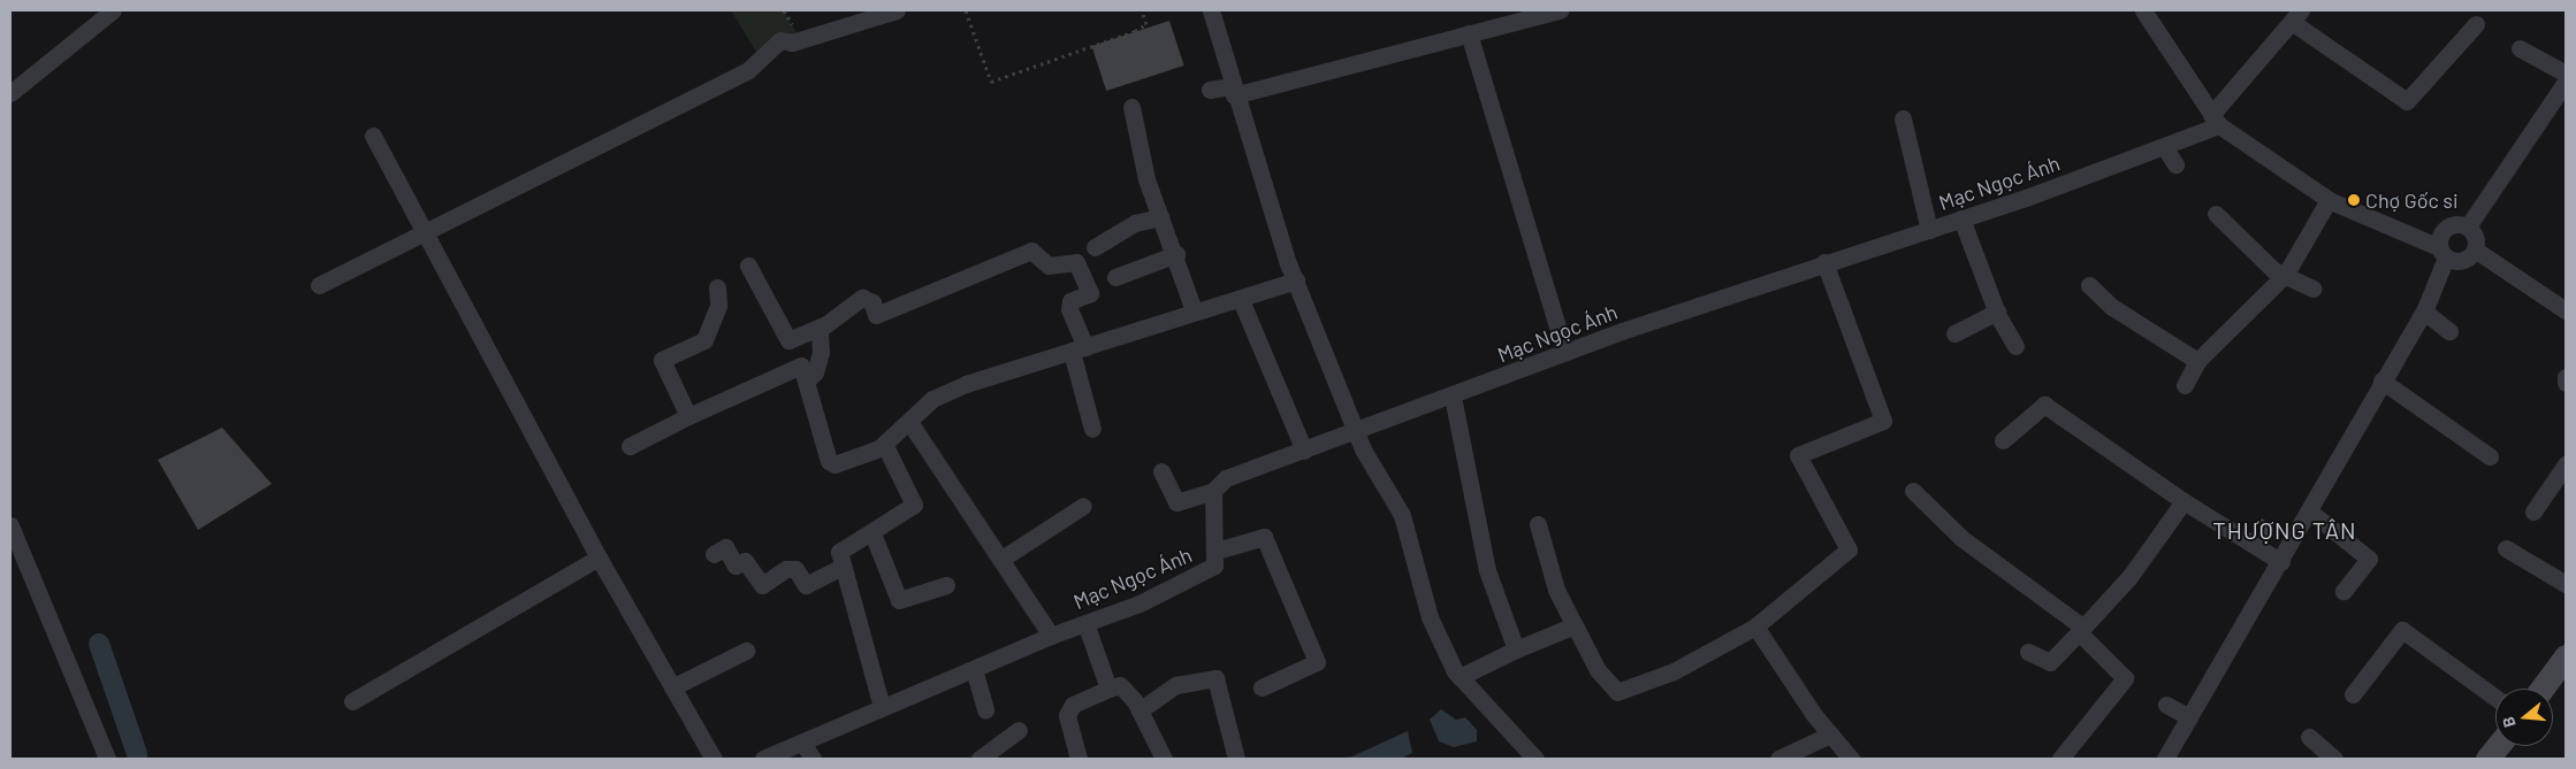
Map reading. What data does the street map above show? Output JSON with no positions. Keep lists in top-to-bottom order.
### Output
{
  "streets": {
    "street": ["Mạc Ngọc Ánh"]
  },
  "districts": ["THƯỢNG TÂN"],
  "places": ["Chợ Gốc si"],
  "north": "left"
}
